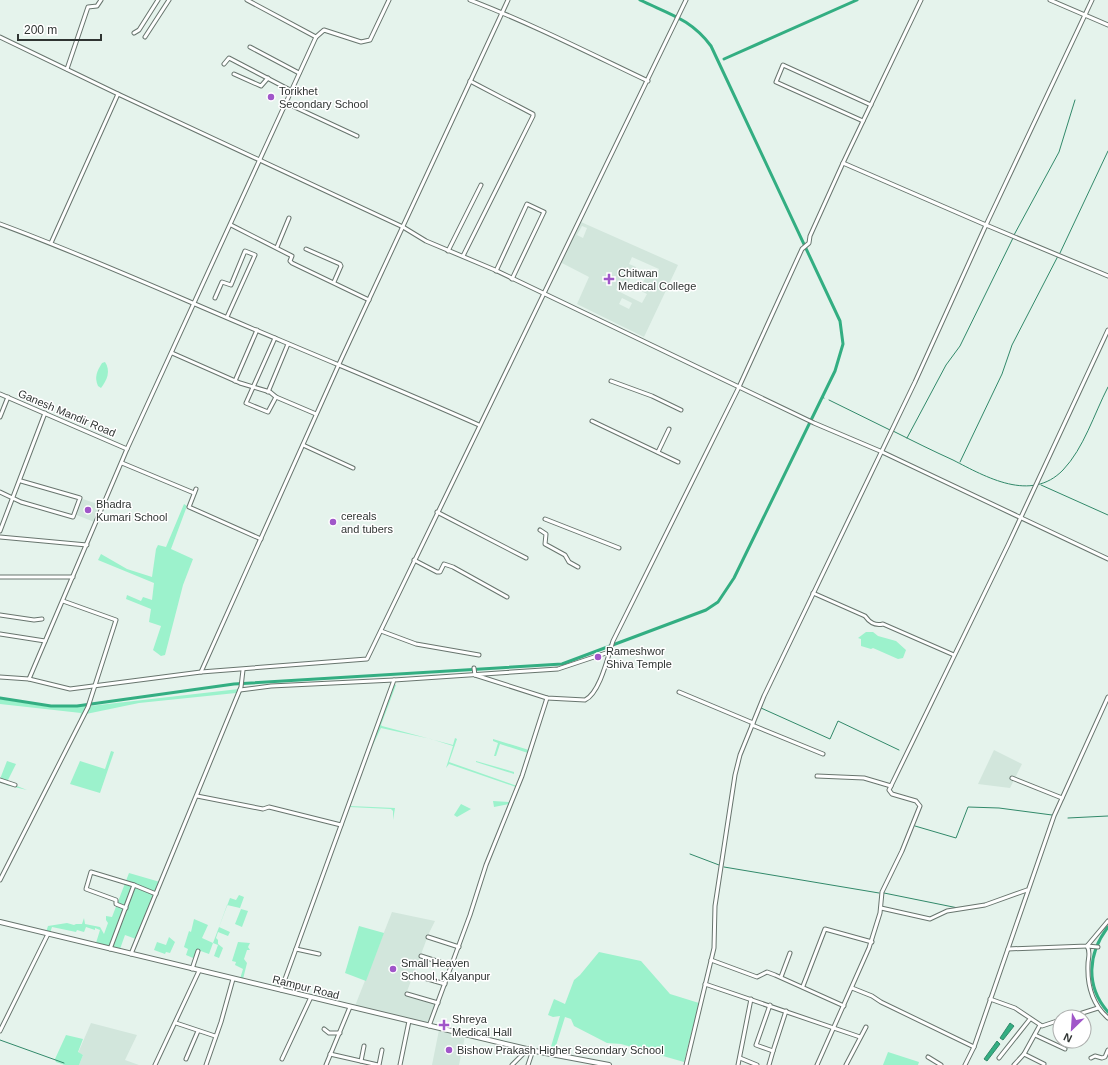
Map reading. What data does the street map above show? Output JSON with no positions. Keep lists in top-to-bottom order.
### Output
{
  "streets": {
    "main road": ["Rampur Road"],
    "street": ["Ganesh Mandir Road"]
  },
  "places": {
    "other": [
      "Torikhet Secondary School",
      "Bhadra Kumari School",
      "cereals and tubers",
      "Rameshwor Shiva Temple",
      "Small Heaven School, Kalyanpur",
      "Bishow Prakash Higher Secondary School"
    ],
    "health": ["Chitwan Medical College", "Shreya Medical Hall"]
  },
  "scale_bar": "200 m",
  "north": "bottom left"
}
